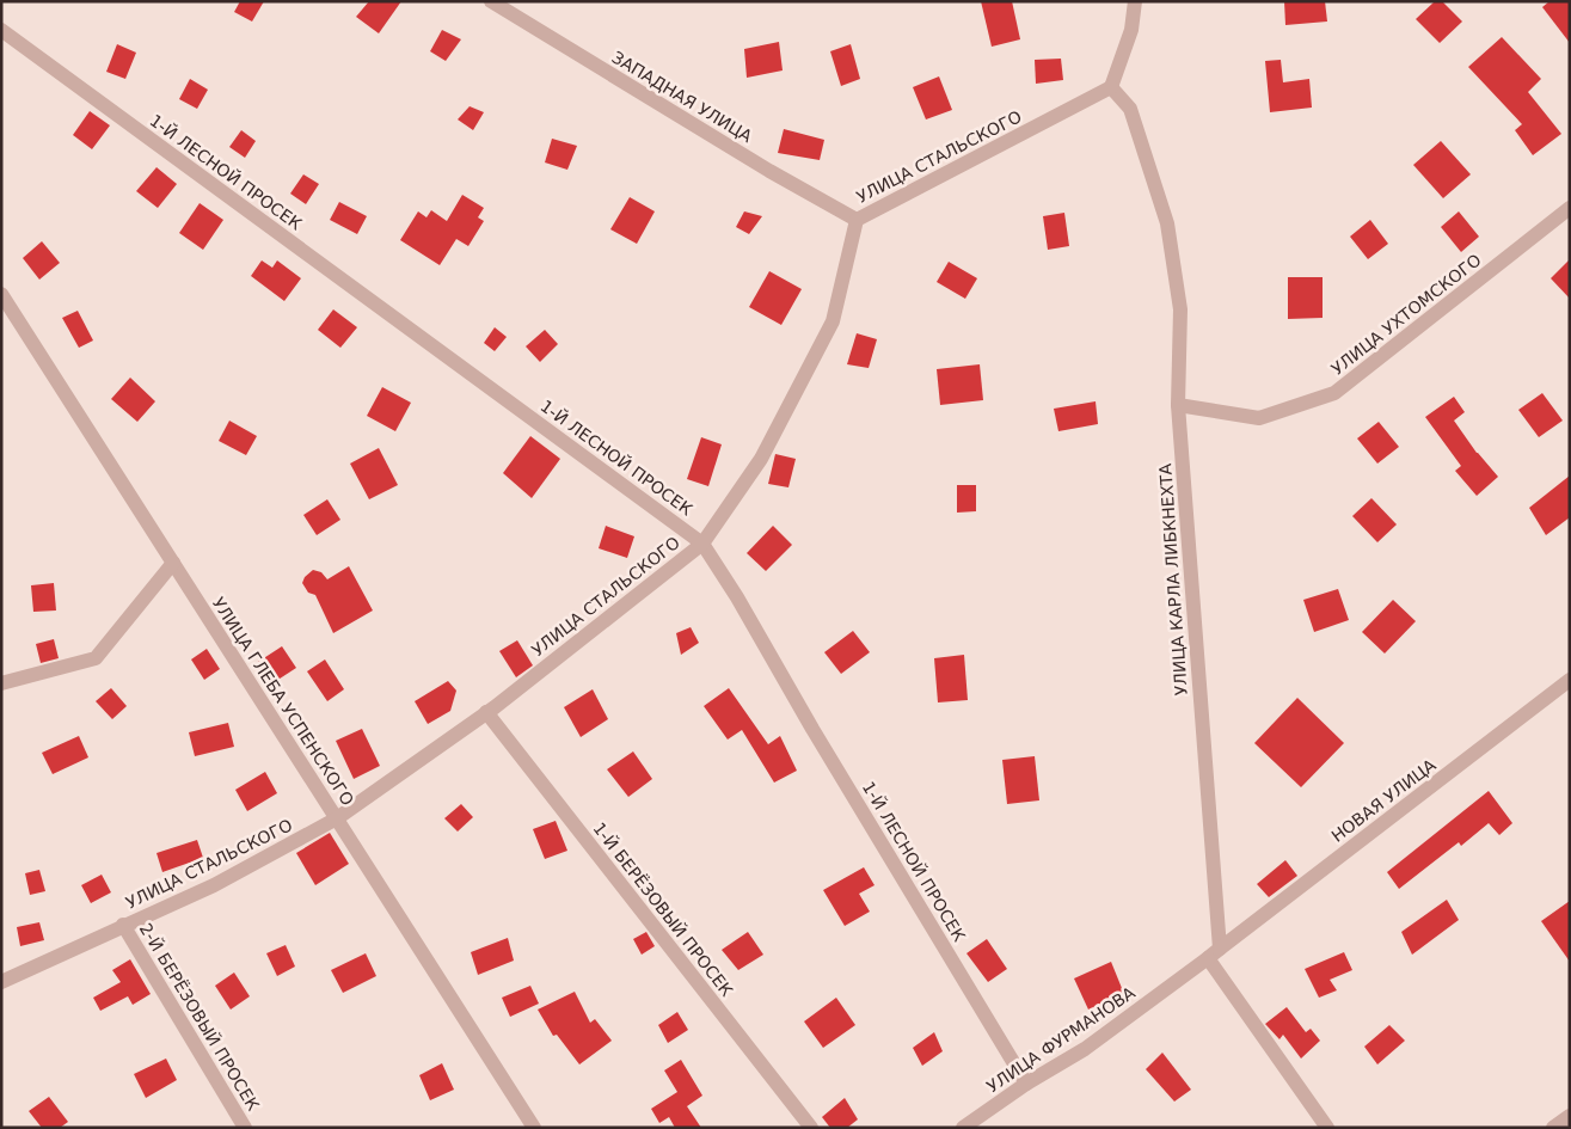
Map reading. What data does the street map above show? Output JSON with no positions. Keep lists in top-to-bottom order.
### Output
{
  "streets": {
    "street": [
      "ЗАПАДНАЯ УЛИЦА",
      "УЛИЦА СТАЛЬСКОГО",
      "1-Й ЛЕСНОЙ ПРОСЕК",
      "УЛИЦА УХТОМСКОГО",
      "УЛИЦА КАРЛА ЛИБКНЕХТА",
      "УЛИЦА ГЛЕБА УСПЕНСКОГО",
      "НОВАЯ УЛИЦА",
      "1-Й БЕРЁЗОВЫЙ ПРОСЕК",
      "2-Й БЕРЁЗОВЫЙ ПРОСЕК",
      "УЛИЦА ФУРМАНОВА"
    ]
  },
  "crossings": [
    ["ЗАПАДНАЯ УЛИЦА", "УЛИЦА СТАЛЬСКОГО"],
    ["УЛИЦА СТАЛЬСКОГО", "1-Й ЛЕСНОЙ ПРОСЕК"],
    ["УЛИЦА СТАЛЬСКОГО", "УЛИЦА КАРЛА ЛИБКНЕХТА"],
    ["УЛИЦА СТАЛЬСКОГО", "УЛИЦА ГЛЕБА УСПЕНСКОГО"],
    ["УЛИЦА СТАЛЬСКОГО", "1-Й БЕРЁЗОВЫЙ ПРОСЕК"],
    ["УЛИЦА СТАЛЬСКОГО", "2-Й БЕРЁЗОВЫЙ ПРОСЕК"],
    ["1-Й ЛЕСНОЙ ПРОСЕК", "УЛИЦА ФУРМАНОВА"],
    ["УЛИЦА УХТОМСКОГО", "УЛИЦА КАРЛА ЛИБКНЕХТА"],
    ["УЛИЦА КАРЛА ЛИБКНЕХТА", "НОВАЯ УЛИЦА"],
    ["УЛИЦА КАРЛА ЛИБКНЕХТА", "УЛИЦА ФУРМАНОВА"],
    ["НОВАЯ УЛИЦА", "УЛИЦА ФУРМАНОВА"]
  ]
}
